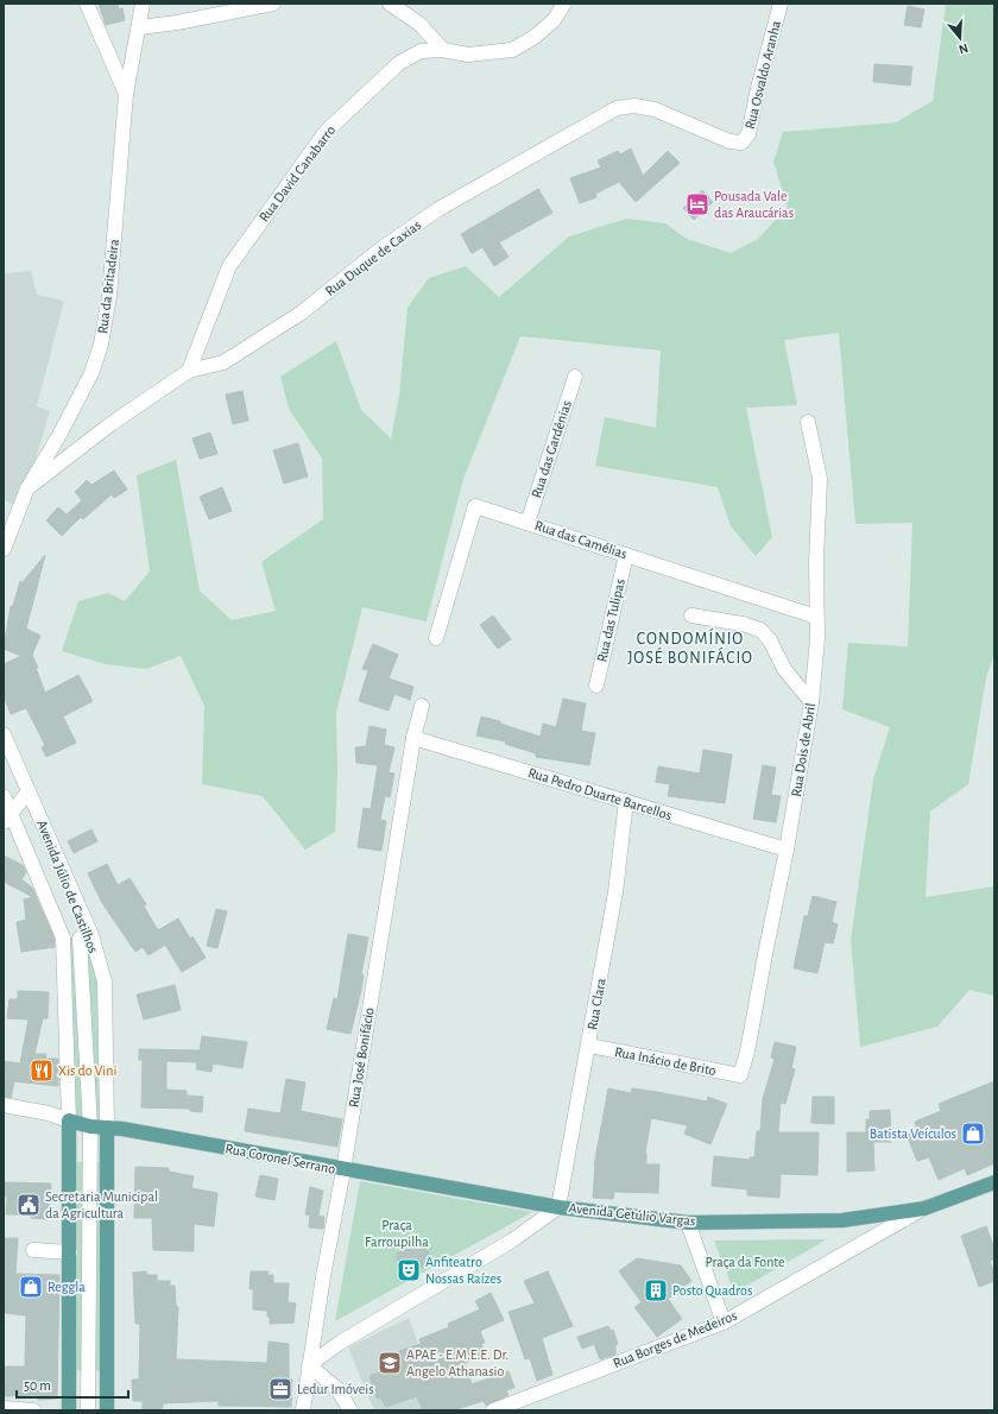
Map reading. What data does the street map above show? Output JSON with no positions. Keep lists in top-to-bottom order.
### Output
{
  "streets": {
    "main road": ["Avenida Júlio de Castilhos", "Rua Coronel Serrano", "Avenida Getúlio Vargas"],
    "street": [
      "Rua Osvaldo Aranha",
      "Rua David Canabarro",
      "Rua Duque de Caxias",
      "Rua da Britadeira",
      "Rua das Gardênias",
      "Rua das Camélias",
      "Rua das Tulipas",
      "Rua Dois de Abril",
      "Rua Pedro Duarte Barcellos",
      "Rua Clara",
      "Rua José Bonifácio",
      "Rua Inácio de Brito",
      "Rua Borges de Medeiros"
    ]
  },
  "crossings": [
    ["Rua Osvaldo Aranha", "Rua Duque de Caxias"],
    ["Rua David Canabarro", "Rua Duque de Caxias"],
    ["Rua Duque de Caxias", "Rua da Britadeira"],
    ["Rua das Gardênias", "Rua das Camélias"],
    ["Rua das Camélias", "Rua das Tulipas"],
    ["Rua das Camélias", "Rua Dois de Abril"],
    ["Rua Dois de Abril", "Rua Pedro Duarte Barcellos"],
    ["Rua Dois de Abril", "Rua Inácio de Brito"],
    ["Rua Pedro Duarte Barcellos", "Rua Clara"],
    ["Rua Pedro Duarte Barcellos", "Rua José Bonifácio"],
    ["Avenida Júlio de Castilhos", "Rua Coronel Serrano"],
    ["Rua Clara", "Rua Inácio de Brito"],
    ["Rua Clara", "Rua Coronel Serrano"],
    ["Rua Clara", "Avenida Getúlio Vargas"],
    ["Rua José Bonifácio", "Rua Coronel Serrano"],
    ["Rua José Bonifácio", "Avenida Getúlio Vargas"],
    ["Rua Coronel Serrano", "Avenida Getúlio Vargas"],
    ["Avenida Getúlio Vargas", "Rua Borges de Medeiros"]
  ],
  "districts": ["CONDOMÍNIO JOSÉ BONIFÁCIO"],
  "parks": ["Praça Farroupilha", "Praça da Fonte"],
  "places": {
    "hotel": ["Pousada Vale das Araucárias"],
    "restaurant": ["Xis do Vini"],
    "shop": ["Batista Veículos", "Reggla"],
    "public building": ["Secretaria Municipal da Agricultura"],
    "theatre": ["Anfiteatro Nossas Raízes"],
    "building": ["Posto Quadros"],
    "school or university": ["APAE - E.M.E.E. Dr. Angelo Athanasio"],
    "office": ["Ledur Imóveis"]
  },
  "scale_bar": "50 m",
  "north": "bottom"
}
